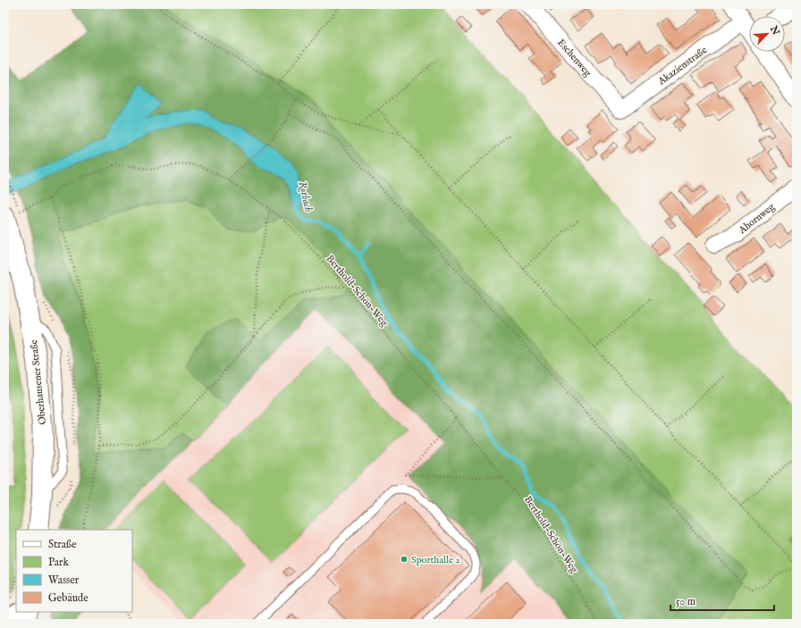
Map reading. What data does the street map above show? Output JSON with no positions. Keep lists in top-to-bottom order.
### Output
{
  "streets": {
    "main road": ["Oberhausener Straße"],
    "street": ["Eschenweg", "Akazienstraße", "Ahornweg"],
    "path": ["Berthold-Schön-Weg"]
  },
  "crossings": [
    ["Eschenweg", "Akazienstraße"],
    ["Berthold-Schön-Weg", "Oberhausener Straße"]
  ],
  "water": ["Rotbach"],
  "places": ["Sporthalle 2"],
  "legend": [
    "Straße",
    "Park",
    "Wasser",
    "Gebäude"
  ],
  "scale_bar": "50 m",
  "north": "top right"
}
